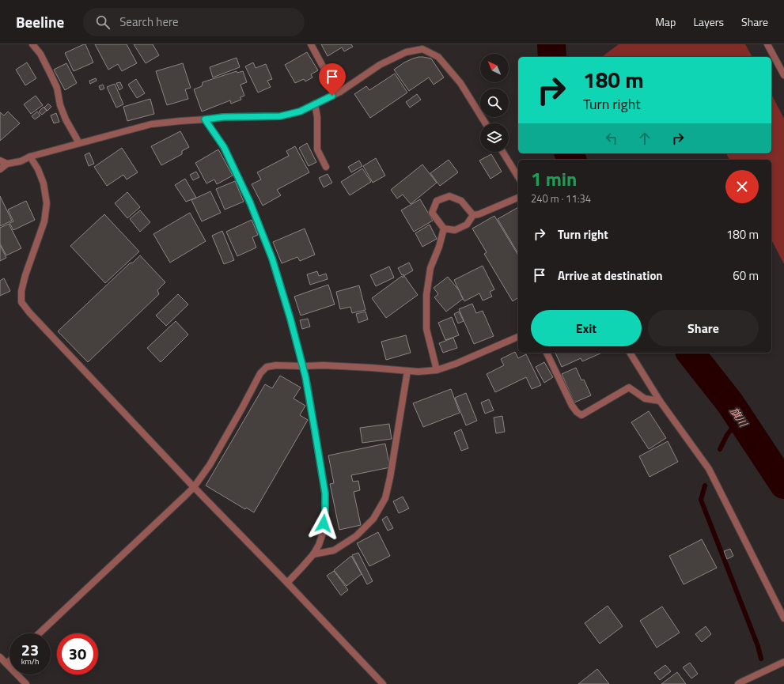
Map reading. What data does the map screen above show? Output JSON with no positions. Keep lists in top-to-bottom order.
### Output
{
  "water": ["旗川"],
  "north": "top left",
  "page": {
    "header": "Beeline",
    "search": "Search here",
    "nav": ["Map", "Layers", "Share"],
    "turn": ["180 m", "Turn right"],
    "heading": ["1 min", "240 m · 11:34"],
    "list": [
      {
        "name": "Turn right",
        "value": "180 m"
      },
      {
        "name": "Arrive at destination",
        "value": "60 m"
      }
    ],
    "buttons": ["Exit", "Share"],
    "speed": "23 km/h",
    "limit": "30"
  }
}
